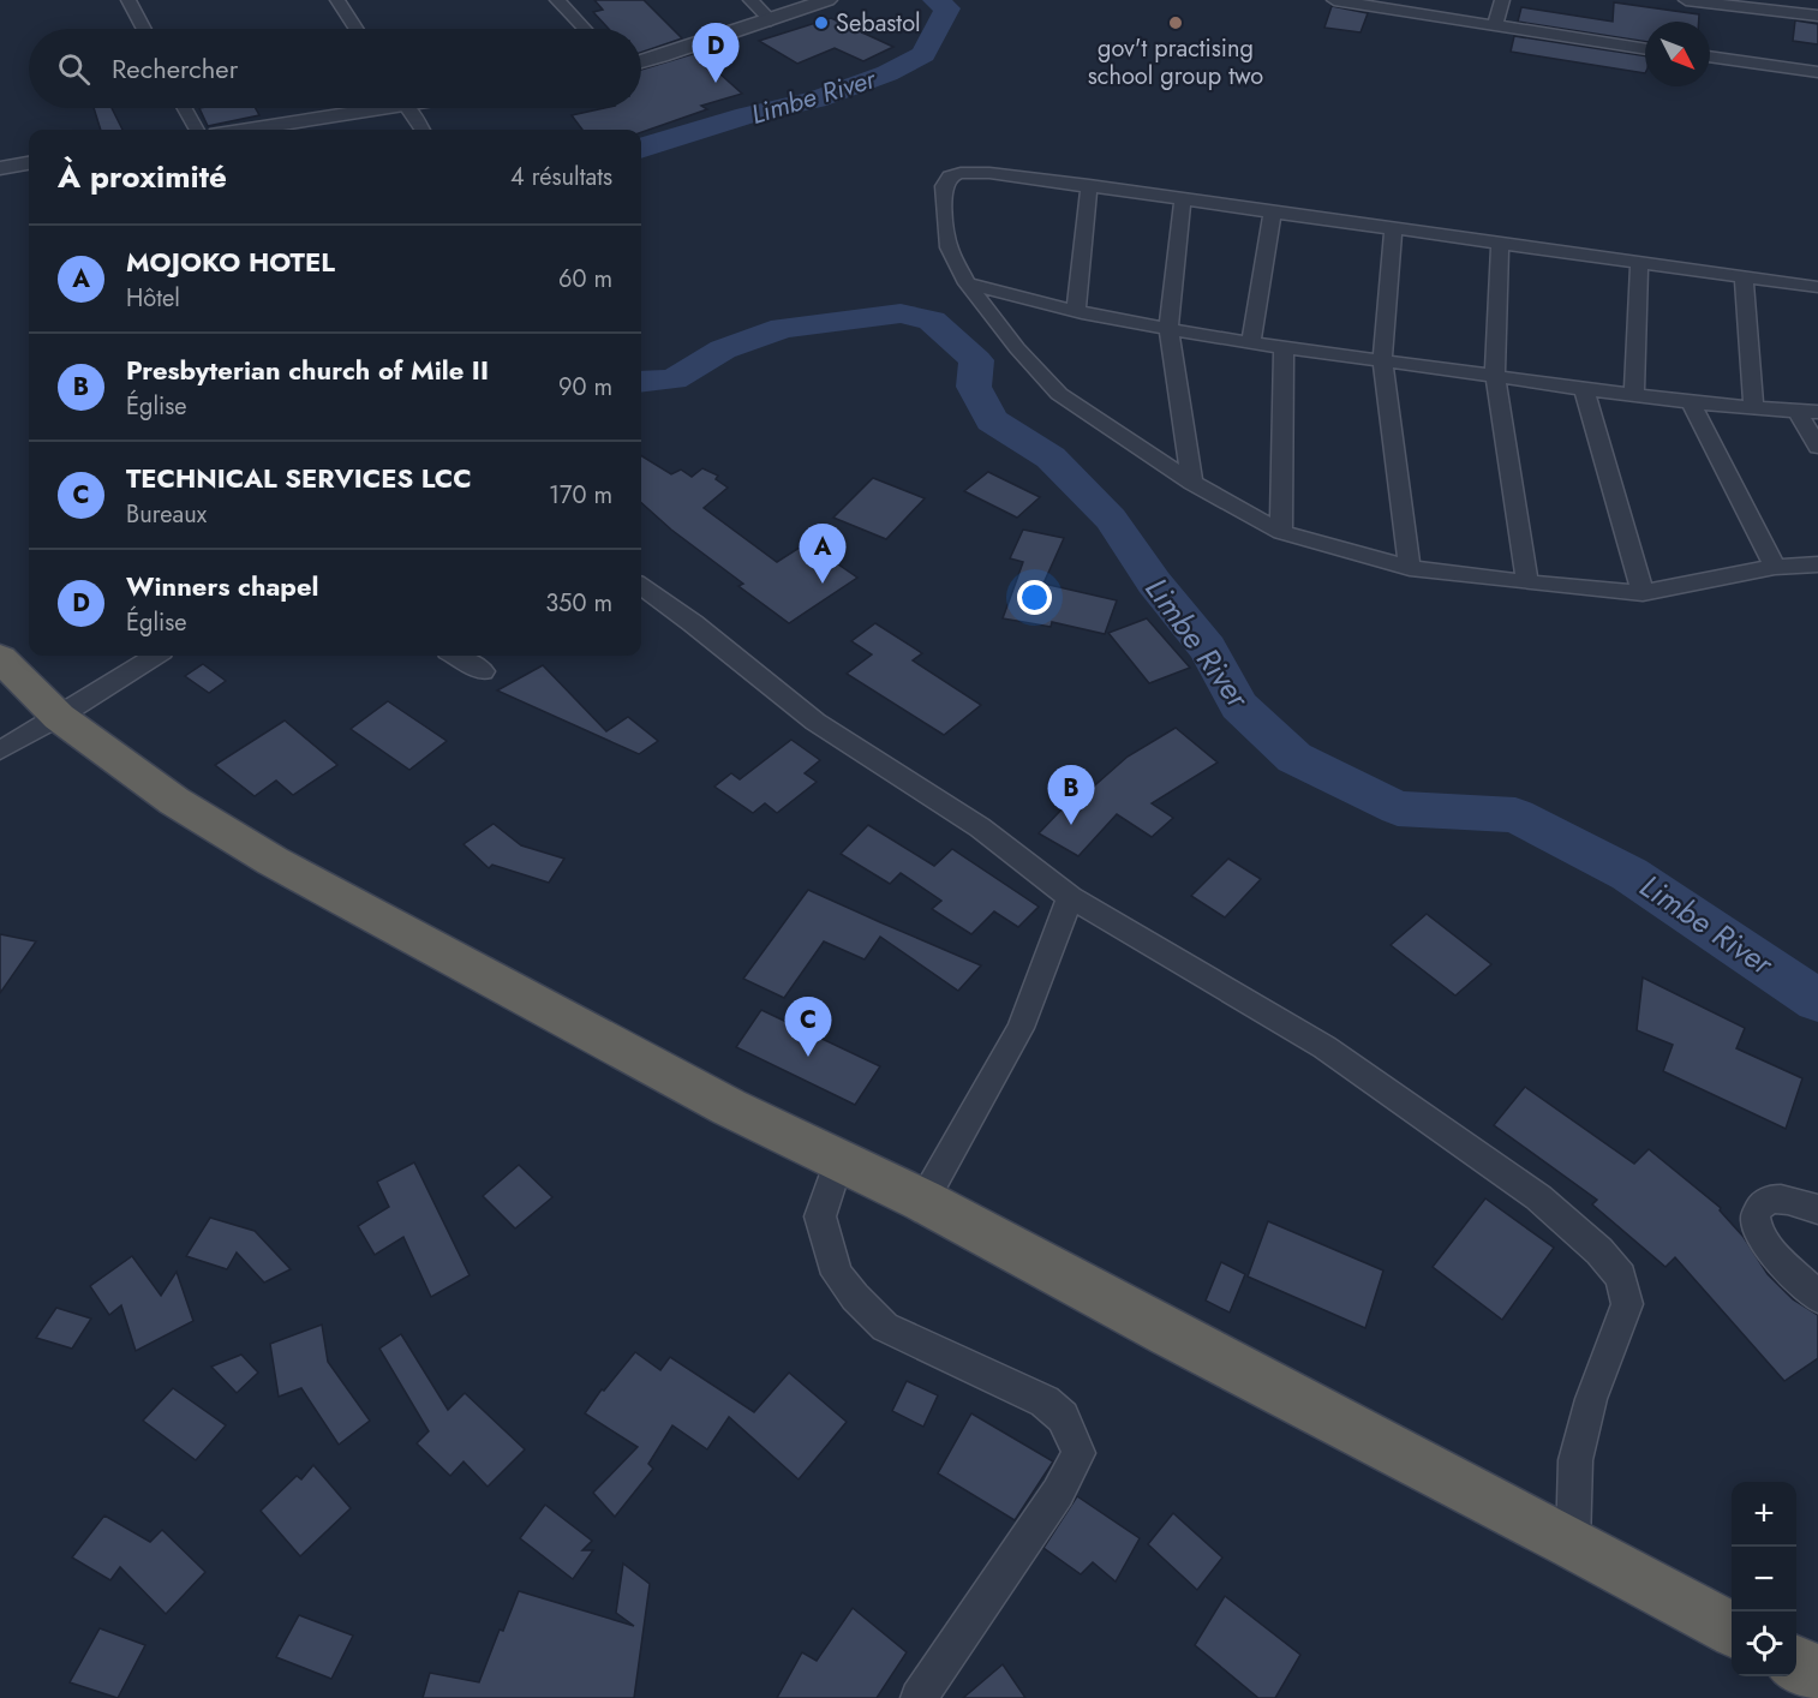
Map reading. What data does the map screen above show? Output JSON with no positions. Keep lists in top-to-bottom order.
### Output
{
  "water": ["Limbe River"],
  "places": ["Sebastol", "gov't practising school group two"],
  "north": "bottom right",
  "page": {
    "pins": [
      "D",
      "A",
      "B",
      "C"
    ],
    "search": "Rechercher",
    "heading": ["À proximité", "4 résultats"],
    "list": [
      {
        "mark": "A",
        "name": "MOJOKO HOTEL",
        "note": "Hôtel",
        "value": "60 m"
      },
      {
        "mark": "B",
        "name": "Presbyterian church of Mile II",
        "note": "Église",
        "value": "90 m"
      },
      {
        "mark": "C",
        "name": "TECHNICAL SERVICES LCC",
        "note": "Bureaux",
        "value": "170 m"
      },
      {
        "mark": "D",
        "name": "Winners chapel",
        "note": "Église",
        "value": "350 m"
      }
    ],
    "map_buttons": ["+", "−"]
  }
}
